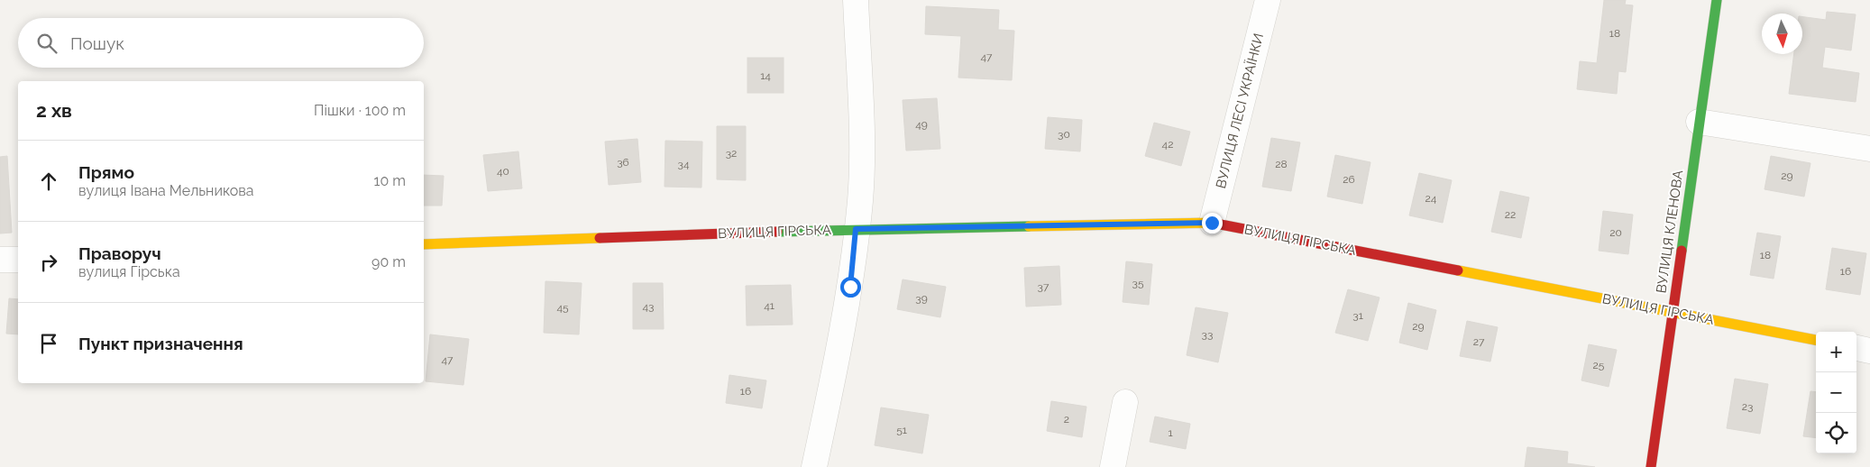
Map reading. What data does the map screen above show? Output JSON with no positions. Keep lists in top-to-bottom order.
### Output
{
  "streets": {
    "street": ["ВУЛИЦЯ ЛЕСІ УКРАЇНКИ", "ВУЛИЦЯ ГІРСЬКА", "ВУЛИЦЯ КЛЕНОВА"]
  },
  "crossings": [
    ["ВУЛИЦЯ ЛЕСІ УКРАЇНКИ", "ВУЛИЦЯ ГІРСЬКА"],
    ["ВУЛИЦЯ ГІРСЬКА", "ВУЛИЦЯ КЛЕНОВА"]
  ],
  "house_numbers": [
    "18",
    "47",
    "14",
    "49",
    "30",
    "42",
    "32",
    "36",
    "34",
    "28",
    "40",
    "29",
    "26",
    "24",
    "22",
    "20",
    "18",
    "16",
    "35",
    "37",
    "39",
    "41",
    "43",
    "45",
    "31",
    "29",
    "33",
    "27",
    "47",
    "25",
    "16",
    "23",
    "2",
    "51",
    "1"
  ],
  "north": "bottom",
  "page": {
    "search": "Пошук",
    "heading": ["2 хв", "Пішки · 100 m"],
    "list": [
      ["Прямо", "вулиця Івана Мельникова", "10 m"],
      ["Праворуч", "вулиця Гірська", "90 m"],
      "Пункт призначення"
    ],
    "map_buttons": ["+", "−"]
  }
}
